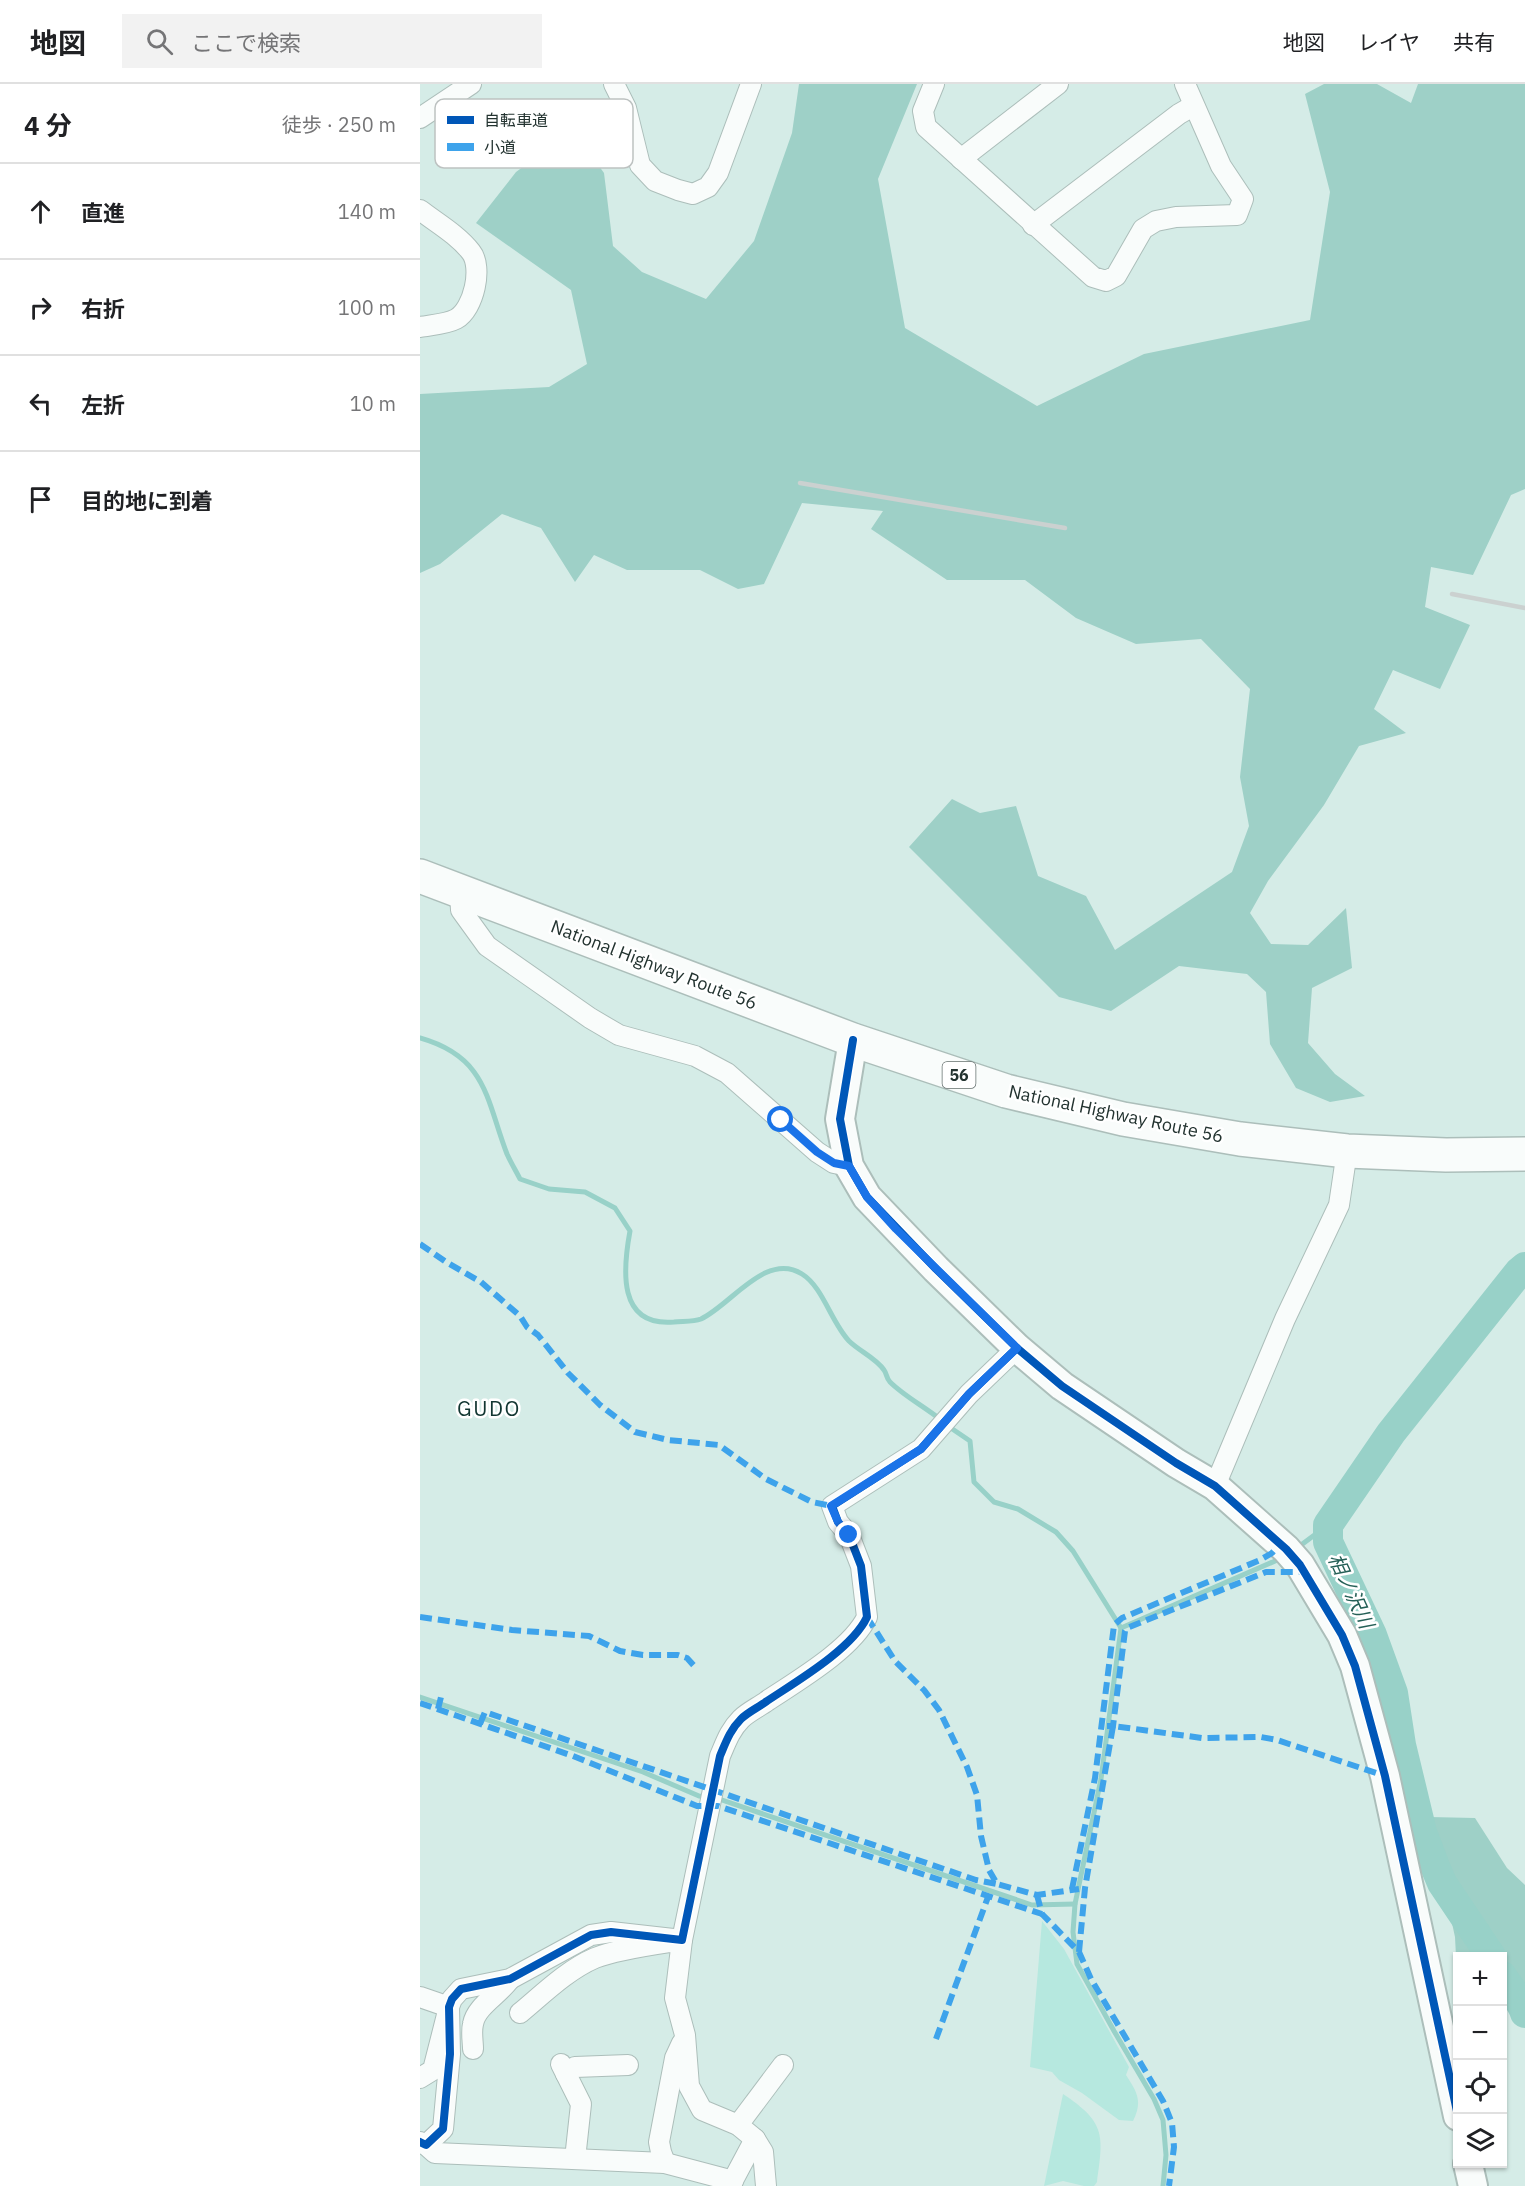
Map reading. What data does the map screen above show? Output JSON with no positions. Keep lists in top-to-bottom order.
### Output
{
  "streets": {
    "highway": ["National Highway Route 56", "56"]
  },
  "districts": ["GUDO"],
  "water": ["相ノ沢川"],
  "legend": ["自転車道", "小道"],
  "page": {
    "header": "地図",
    "search": "ここで検索",
    "nav": ["地図", "レイヤ", "共有"],
    "heading": ["4 分", "徒歩 · 250 m"],
    "list": [
      ["直進", "140 m"],
      ["右折", "100 m"],
      ["左折", "10 m"],
      "目的地に到着"
    ],
    "map_buttons": ["+", "−"]
  }
}
